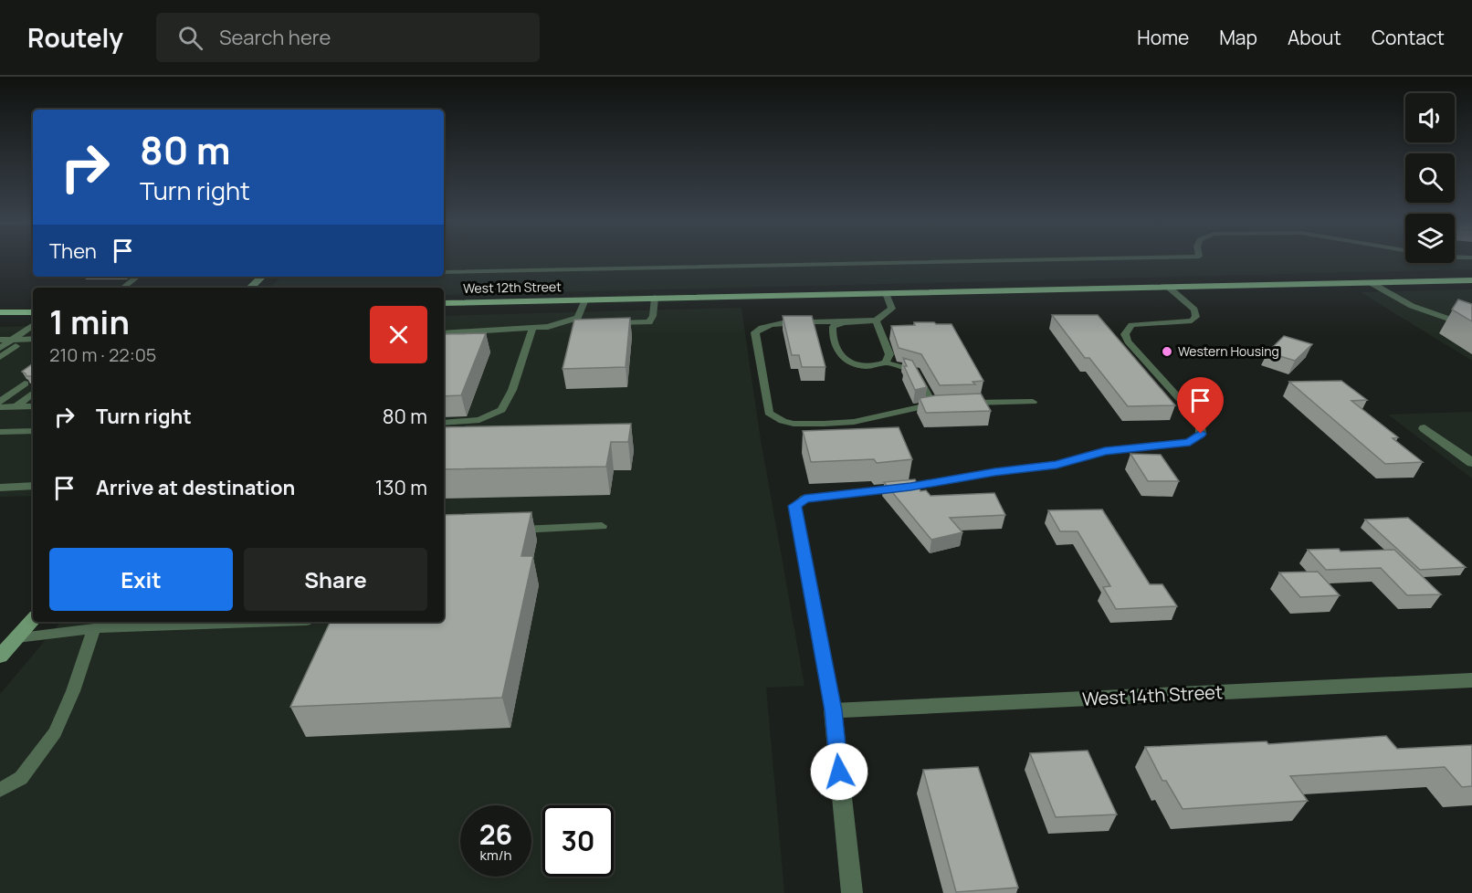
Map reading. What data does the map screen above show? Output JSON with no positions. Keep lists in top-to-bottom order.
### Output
{
  "streets": {
    "main road": ["West 12th Street"],
    "street": ["West 14th Street"]
  },
  "places": ["Western Housing"],
  "page": {
    "header": "Routely",
    "search": "Search here",
    "nav": [
      "Home",
      "Map",
      "About",
      "Contact"
    ],
    "turn": ["80 m", "Turn right"],
    "then": "Then",
    "heading": ["1 min", "210 m · 22:05"],
    "list": [
      {
        "name": "Turn right",
        "value": "80 m"
      },
      {
        "name": "Arrive at destination",
        "value": "130 m"
      }
    ],
    "buttons": ["Exit", "Share"],
    "speed": "26 km/h",
    "limit": "30"
  }
}
